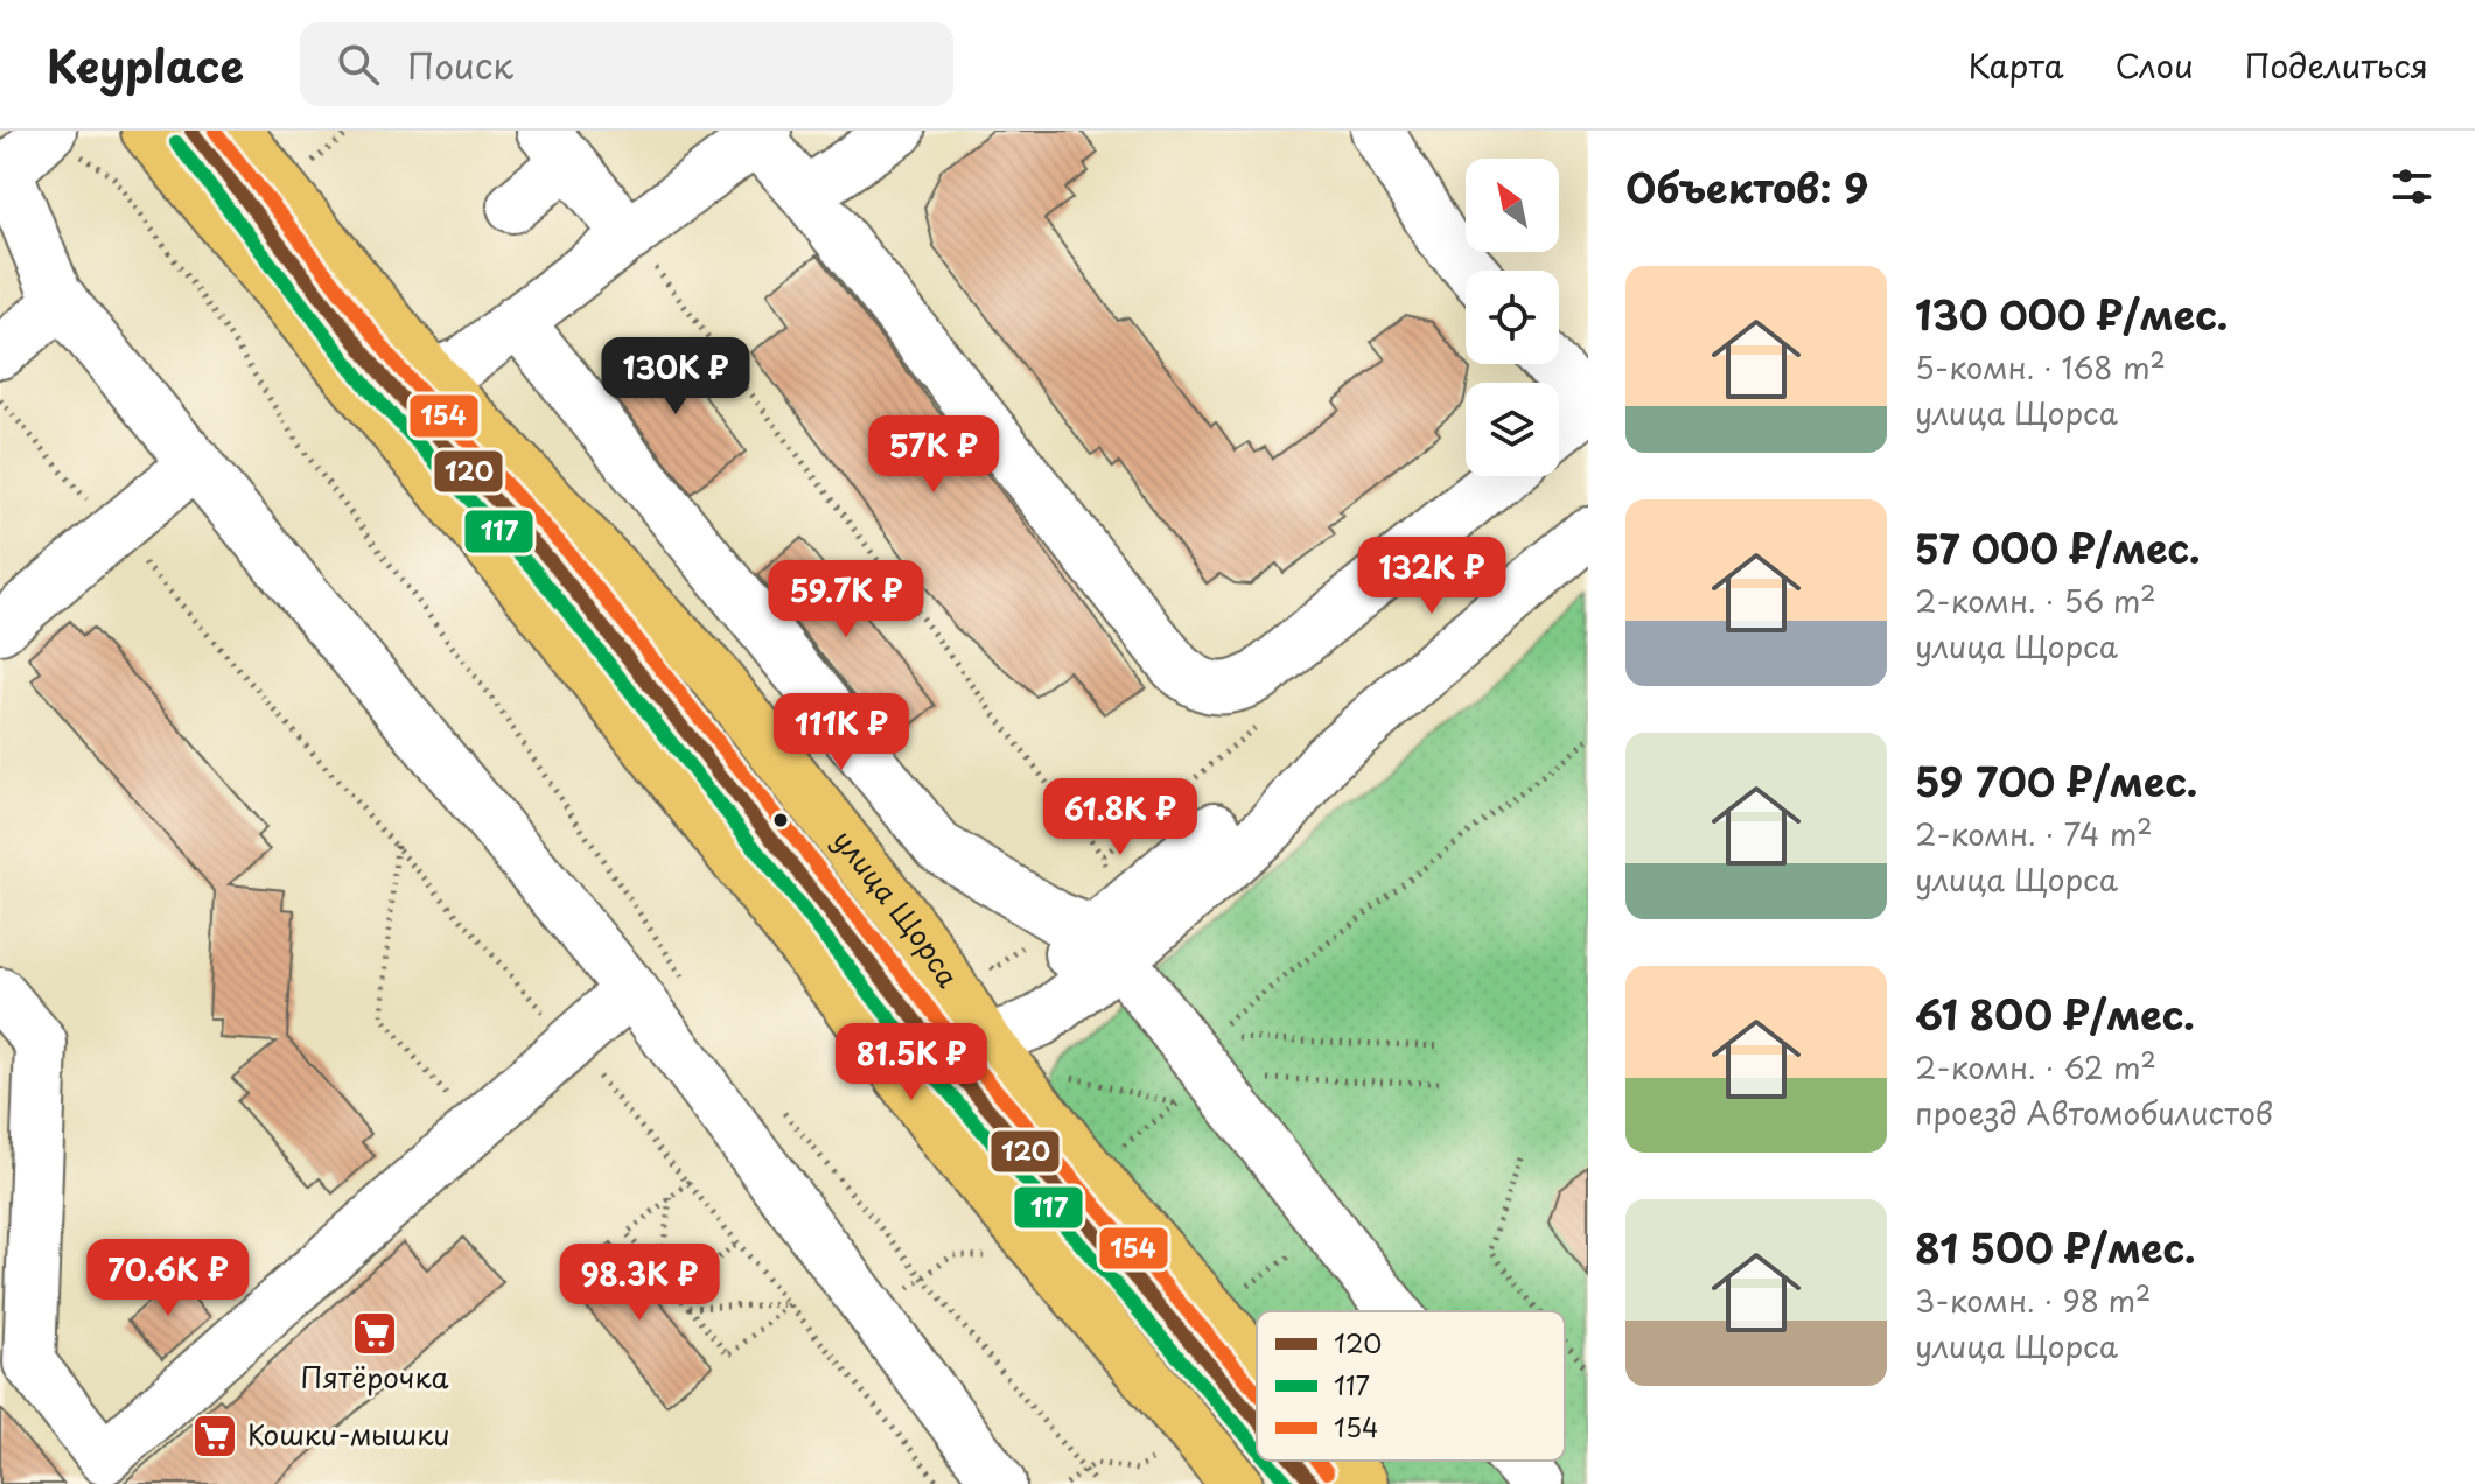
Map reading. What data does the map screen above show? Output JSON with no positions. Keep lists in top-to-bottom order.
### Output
{
  "streets": {
    "main road": ["улица Щорса"]
  },
  "places": {
    "supermarket": ["Пятёрочка", "Кошки-мышки"]
  },
  "lines": ["transit line 120", "transit line 154", "transit line 117"],
  "legend": ["120", "117", "154"],
  "north": "top left",
  "page": {
    "header": "Keyplace",
    "search": "Поиск",
    "nav": ["Карта", "Слои", "Поделиться"],
    "heading": "Объектов: 9",
    "list": [
      {
        "name": "130 000 ₽/мес.",
        "note": "5-комн. · 168 m² · улица Щорса"
      },
      {
        "name": "57 000 ₽/мес.",
        "note": "2-комн. · 56 m² · улица Щорса"
      },
      {
        "name": "59 700 ₽/мес.",
        "note": "2-комн. · 74 m² · улица Щорса"
      },
      {
        "name": "61 800 ₽/мес.",
        "note": "2-комн. · 62 m² · проезд Автомобилистов"
      },
      {
        "name": "81 500 ₽/мес.",
        "note": "3-комн. · 98 m² · улица Щорса"
      }
    ],
    "price": [
      "130K ₽",
      "57K ₽",
      "132K ₽",
      "59.7K ₽",
      "111K ₽",
      "61.8K ₽",
      "81.5K ₽",
      "70.6K ₽",
      "98.3K ₽"
    ]
  }
}
